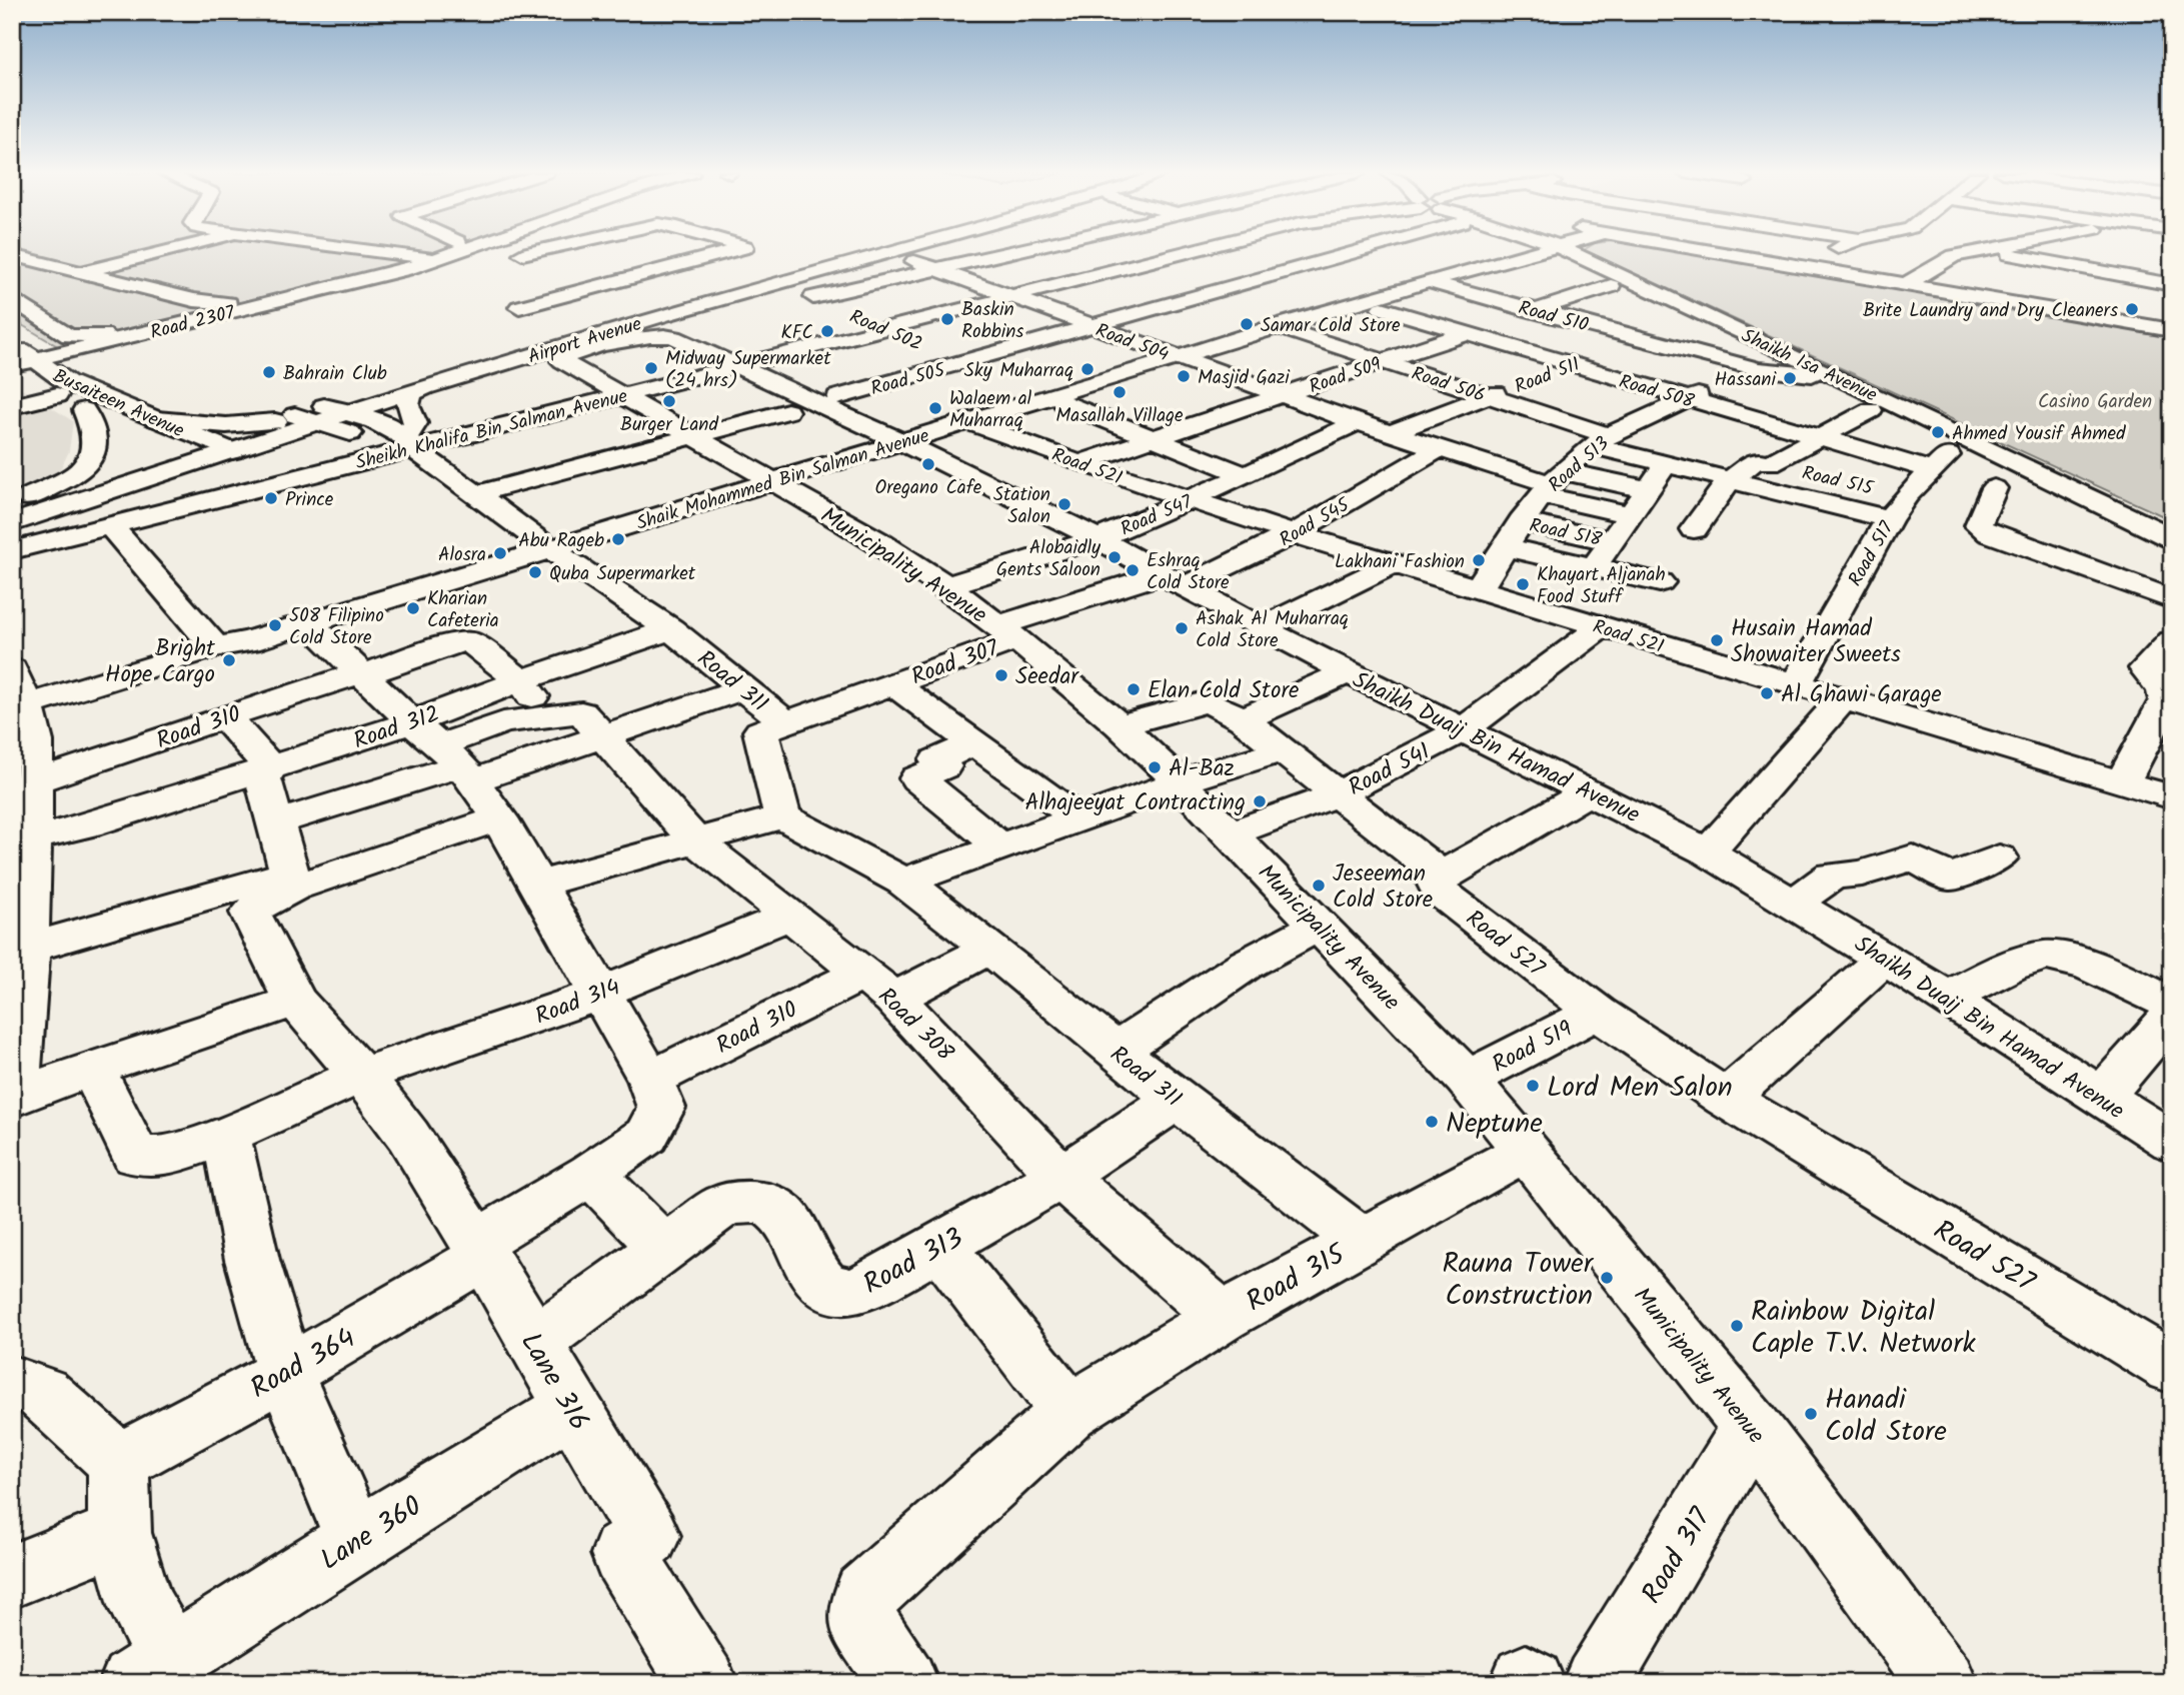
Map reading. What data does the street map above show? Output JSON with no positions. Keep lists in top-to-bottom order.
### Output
{
  "streets": {
    "street": [
      "Road 510",
      "Road 2307",
      "Road 502",
      "Airport Avenue",
      "Road 504",
      "Shaikh Isa Avenue",
      "Road 509",
      "Road 511",
      "Road 505",
      "Road 506",
      "Road 508",
      "Busaiteen Avenue",
      "Sheikh Khalifa Bin Salman Avenue",
      "Road 513",
      "Road 521",
      "Shaik Mohammed Bin Salman Avenue",
      "Road 515",
      "Road 547",
      "Road 545",
      "Road 518",
      "Road 517",
      "Municipality Avenue",
      "Road 307",
      "Road 311",
      "Road 310",
      "Road 312",
      "Shaikh Duaij Bin Hamad Avenue",
      "Road 541",
      "Road 527",
      "Road 314",
      "Road 308",
      "Road 519",
      "Road 313",
      "Road 315",
      "Road 364",
      "Lane 316",
      "Lane 360",
      "Road 317"
    ]
  },
  "crossings": [
    ["Road 510", "Road 509"],
    ["Road 510", "Road 511"],
    ["Road 510", "Road 505"],
    ["Road 510", "Road 513"],
    ["Road 510", "Shaik Mohammed Bin Salman Avenue"],
    ["Road 2307", "Busaiteen Avenue"],
    ["Road 502", "Road 504"],
    ["Road 502", "Road 505"],
    ["Road 502", "Sheikh Khalifa Bin Salman Avenue"],
    ["Airport Avenue", "Busaiteen Avenue"],
    ["Airport Avenue", "Road 311"],
    ["Road 504", "Road 509"],
    ["Road 504", "Road 511"],
    ["Road 504", "Road 505"],
    ["Road 504", "Sheikh Khalifa Bin Salman Avenue"],
    ["Road 504", "Road 513"],
    ["Road 504", "Shaik Mohammed Bin Salman Avenue"],
    ["Road 504", "Road 547"],
    ["Road 504", "Road 545"],
    ["Road 504", "Road 518"],
    ["Shaikh Isa Avenue", "Road 511"],
    ["Shaikh Isa Avenue", "Road 513"],
    ["Shaikh Isa Avenue", "Road 517"],
    ["Road 509", "Road 506"],
    ["Road 509", "Road 508"],
    ["Road 509", "Road 521"],
    ["Road 511", "Road 506"],
    ["Road 511", "Road 508"],
    ["Road 505", "Road 506"],
    ["Road 506", "Road 513"],
    ["Road 506", "Shaik Mohammed Bin Salman Avenue"],
    ["Road 506", "Road 515"],
    ["Road 506", "Road 518"],
    ["Road 506", "Road 517"],
    ["Road 508", "Road 513"],
    ["Road 508", "Road 515"],
    ["Road 508", "Road 517"],
    ["Sheikh Khalifa Bin Salman Avenue", "Municipality Avenue"],
    ["Sheikh Khalifa Bin Salman Avenue", "Road 311"],
    ["Sheikh Khalifa Bin Salman Avenue", "Shaikh Duaij Bin Hamad Avenue"],
    ["Road 513", "Road 521"],
    ["Road 513", "Road 518"],
    ["Road 521", "Shaik Mohammed Bin Salman Avenue"],
    ["Road 521", "Road 547"],
    ["Road 521", "Road 545"],
    ["Road 521", "Road 517"],
    ["Road 521", "Road 541"],
    ["Shaik Mohammed Bin Salman Avenue", "Municipality Avenue"],
    ["Shaik Mohammed Bin Salman Avenue", "Road 311"],
    ["Shaik Mohammed Bin Salman Avenue", "Road 310"],
    ["Shaik Mohammed Bin Salman Avenue", "Shaikh Duaij Bin Hamad Avenue"],
    ["Road 515", "Road 517"],
    ["Road 547", "Municipality Avenue"],
    ["Road 547", "Shaikh Duaij Bin Hamad Avenue"],
    ["Road 545", "Municipality Avenue"],
    ["Road 545", "Road 307"],
    ["Road 545", "Shaikh Duaij Bin Hamad Avenue"],
    ["Municipality Avenue", "Road 307"],
    ["Municipality Avenue", "Shaikh Duaij Bin Hamad Avenue"],
    ["Municipality Avenue", "Road 541"],
    ["Municipality Avenue", "Road 519"],
    ["Municipality Avenue", "Road 315"],
    ["Municipality Avenue", "Road 317"],
    ["Road 307", "Road 311"],
    ["Road 311", "Road 310"],
    ["Road 311", "Road 312"],
    ["Road 311", "Road 313"],
    ["Road 311", "Road 315"],
    ["Road 310", "Road 308"],
    ["Road 312", "Road 308"],
    ["Shaikh Duaij Bin Hamad Avenue", "Road 541"],
    ["Road 527", "Road 519"],
    ["Road 314", "Road 308"],
    ["Road 314", "Lane 316"],
    ["Road 308", "Road 313"],
    ["Road 308", "Road 315"],
    ["Road 313", "Lane 316"],
    ["Road 364", "Lane 316"],
    ["Lane 316", "Lane 360"]
  ],
  "parks": ["Casino Garden"],
  "places": [
    "Brite Laundry and Dry Cleaners",
    "Baskin Robbins",
    "Samar Cold Store",
    "KFC",
    "Midway Supermarket (24 hrs)",
    "Sky Muharraq",
    "Bahrain Club",
    "Masjid Gazi",
    "Hassani",
    "Masallah Village",
    "Burger Land",
    "Walaem al Muharraq",
    "Ahmed Yousif Ahmed",
    "Oregano Cafe",
    "Prince",
    "Station Salon",
    "Abu Rageb",
    "Alosra",
    "Alobaidly Gents Saloon",
    "Lakhani Fashion",
    "Eshraq Cold Store",
    "Quba Supermarket",
    "Khayart Aljanah Food Stuff",
    "Kharian Cafeteria",
    "508 Filipino Cold Store",
    "Ashak Al Muharraq Cold Store",
    "Husain Hamad Showaiter Sweets",
    "Bright Hope Cargo",
    "Seedar",
    "Elan Cold Store",
    "Al Ghawi Garage",
    "Al-Baz",
    "Alhajeeyat Contracting",
    "Jeseeman Cold Store",
    "Lord Men Salon",
    "Neptune",
    "Rauna Tower Construction",
    "Rainbow Digital Caple T.V. Network",
    "Hanadi Cold Store"
  ]
}
